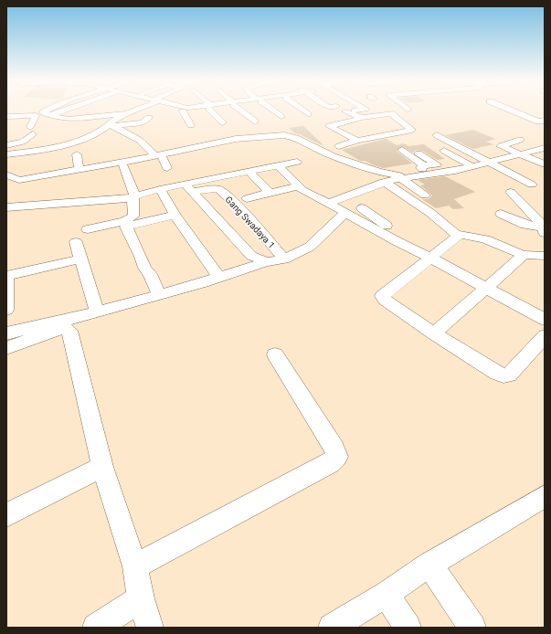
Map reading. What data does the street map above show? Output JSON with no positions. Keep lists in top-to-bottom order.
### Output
{
  "streets": {
    "street": ["Gang Swadaya 1"]
  }
}
